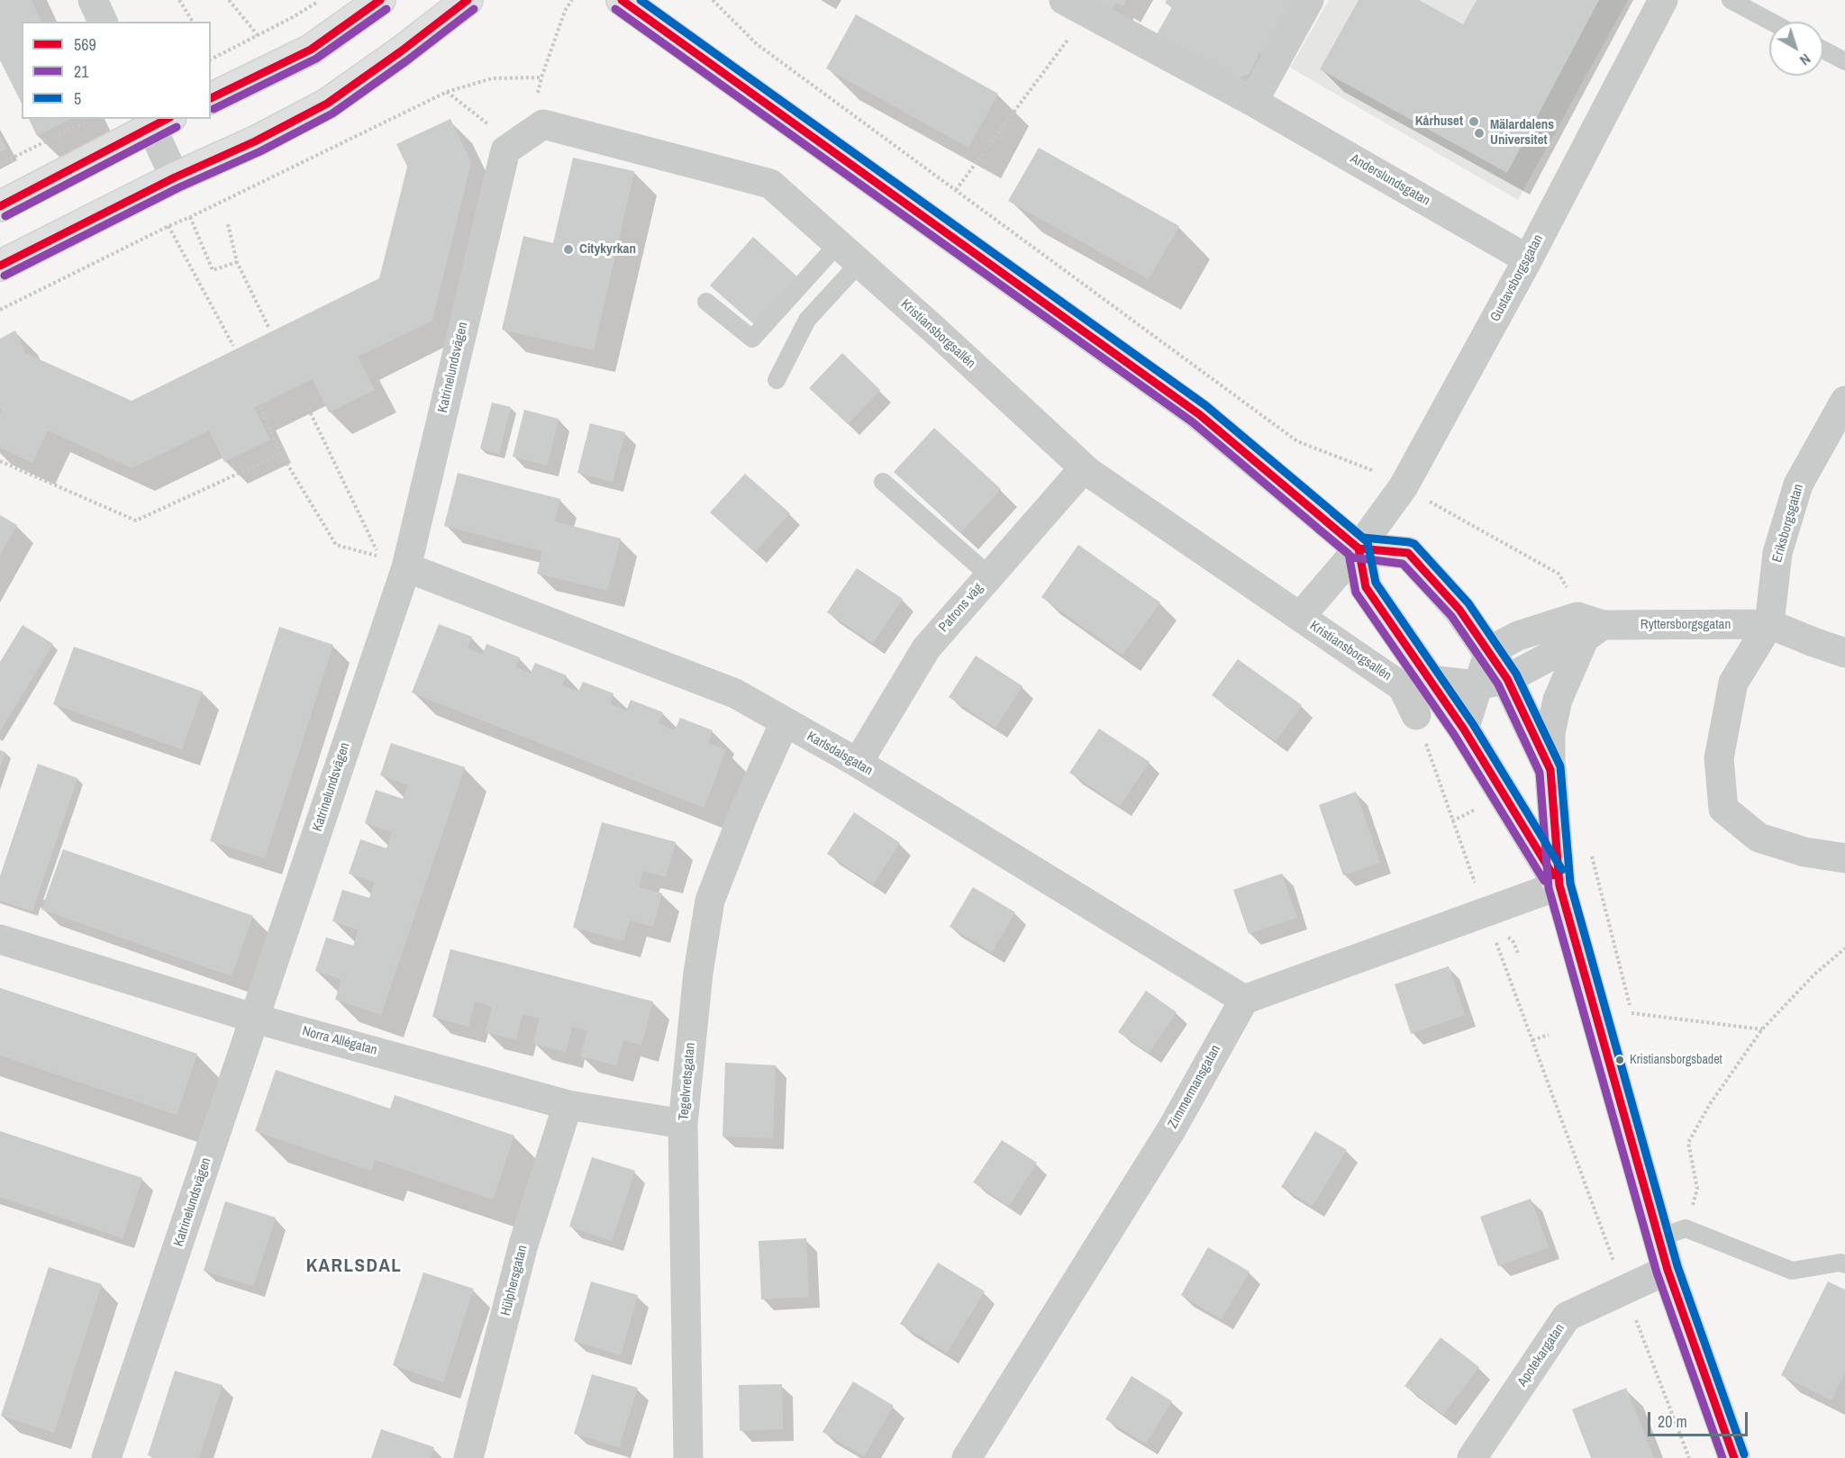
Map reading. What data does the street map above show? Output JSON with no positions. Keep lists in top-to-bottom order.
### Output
{
  "streets": {
    "street": [
      "Anderslundsgatan",
      "Gustavsborgsgatan",
      "Kristiansborgsallén",
      "Katrinelundsvägen",
      "Eriksborgsgatan",
      "Patrons väg",
      "Ryttersborgsgatan",
      "Karlsdalsgatan",
      "Norra Allégatan",
      "Tegelvretsgatan",
      "Zimmermansgatan",
      "Hülphersgatan",
      "Apotekargatan"
    ]
  },
  "crossings": [
    ["Anderslundsgatan", "Gustavsborgsgatan"],
    ["Gustavsborgsgatan", "Kristiansborgsallén"],
    ["Kristiansborgsallén", "Katrinelundsvägen"],
    ["Kristiansborgsallén", "Patrons väg"],
    ["Katrinelundsvägen", "Karlsdalsgatan"],
    ["Katrinelundsvägen", "Norra Allégatan"],
    ["Eriksborgsgatan", "Ryttersborgsgatan"],
    ["Patrons väg", "Karlsdalsgatan"],
    ["Karlsdalsgatan", "Tegelvretsgatan"],
    ["Karlsdalsgatan", "Zimmermansgatan"],
    ["Norra Allégatan", "Tegelvretsgatan"],
    ["Norra Allégatan", "Hülphersgatan"]
  ],
  "districts": ["KARLSDAL"],
  "places": [
    "Kårhuset",
    "Mälardalens Universitet",
    "Citykyrkan",
    "Kristiansborgsbadet"
  ],
  "lines": ["transit line 569", "transit line 5", "transit line 21"],
  "legend": ["569", "21", "5"],
  "scale_bar": "20 m",
  "north": "bottom right"
}
